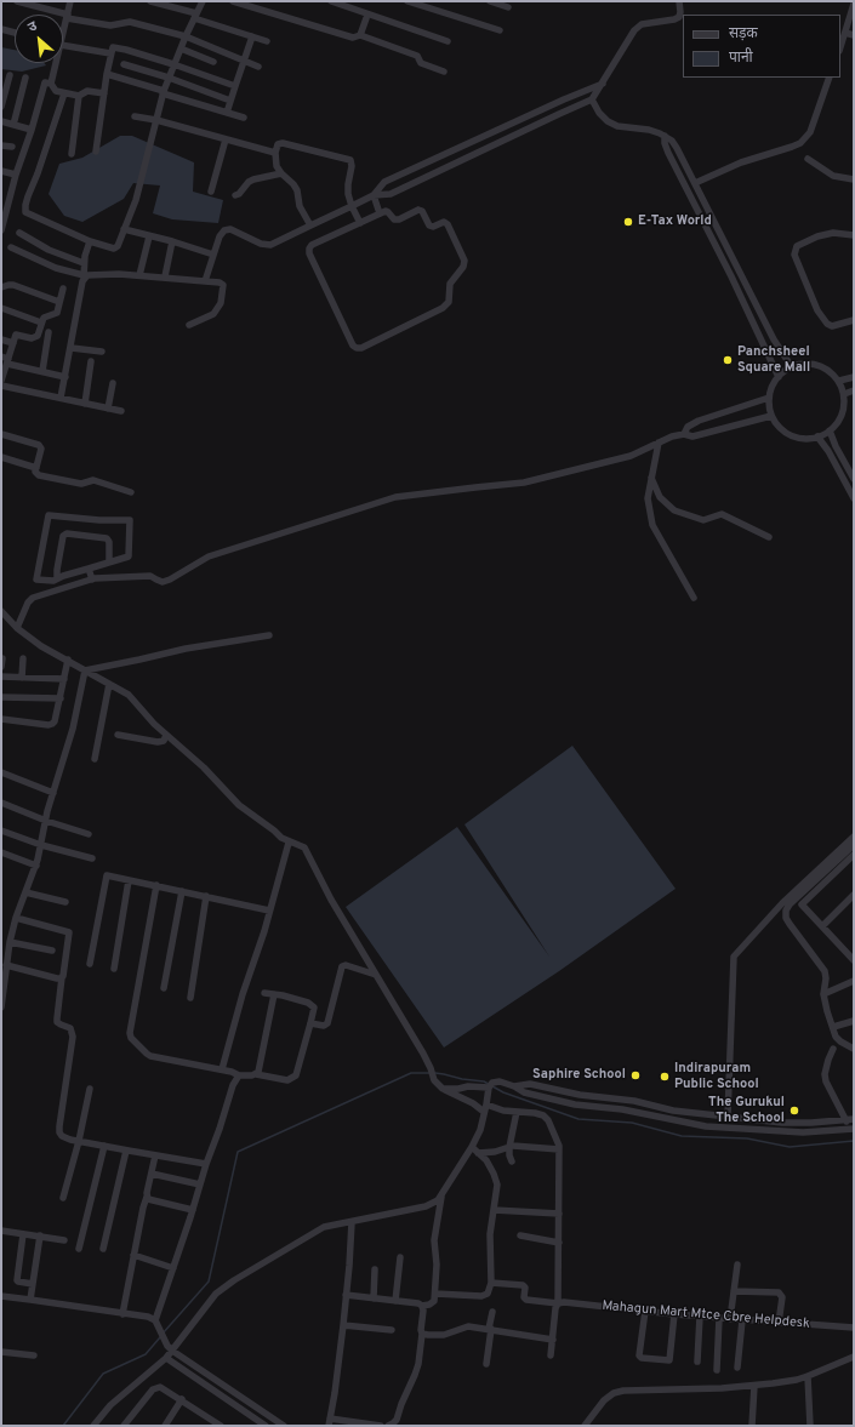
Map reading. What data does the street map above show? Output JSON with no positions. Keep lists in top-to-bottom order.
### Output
{
  "streets": {
    "street": ["Mahagun Mart Mtce Cbre Helpdesk"]
  },
  "places": [
    "E-Tax World",
    "Panchsheel Square Mall",
    "Saphire School",
    "Indirapuram Public School",
    "The Gurukul The School"
  ],
  "legend": ["सड़क", "पानी"],
  "north": "top left"
}
